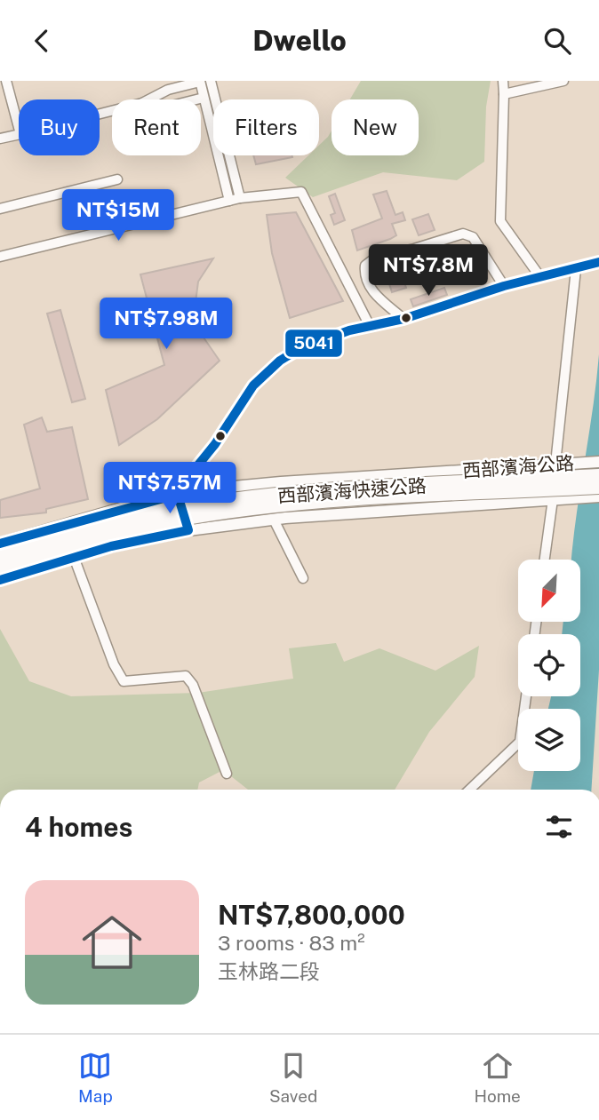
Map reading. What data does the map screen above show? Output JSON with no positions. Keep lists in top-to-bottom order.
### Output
{
  "streets": {
    "highway": ["西部濱海快速公路"],
    "main road": ["西部濱海公路"]
  },
  "lines": ["transit line 5041"],
  "north": "bottom left",
  "page": {
    "header": "Dwello",
    "chip": [
      "Buy",
      "Rent",
      "Filters",
      "New"
    ],
    "price": [
      "NT$15M",
      "NT$7.8M",
      "NT$7.98M",
      "NT$7.57M"
    ],
    "heading": "4 homes",
    "list": [
      {
        "name": "NT$7,800,000",
        "note": "3 rooms · 83 m² · 玉林路二段"
      }
    ],
    "tabs": ["Map", "Saved", "Home"]
  }
}
